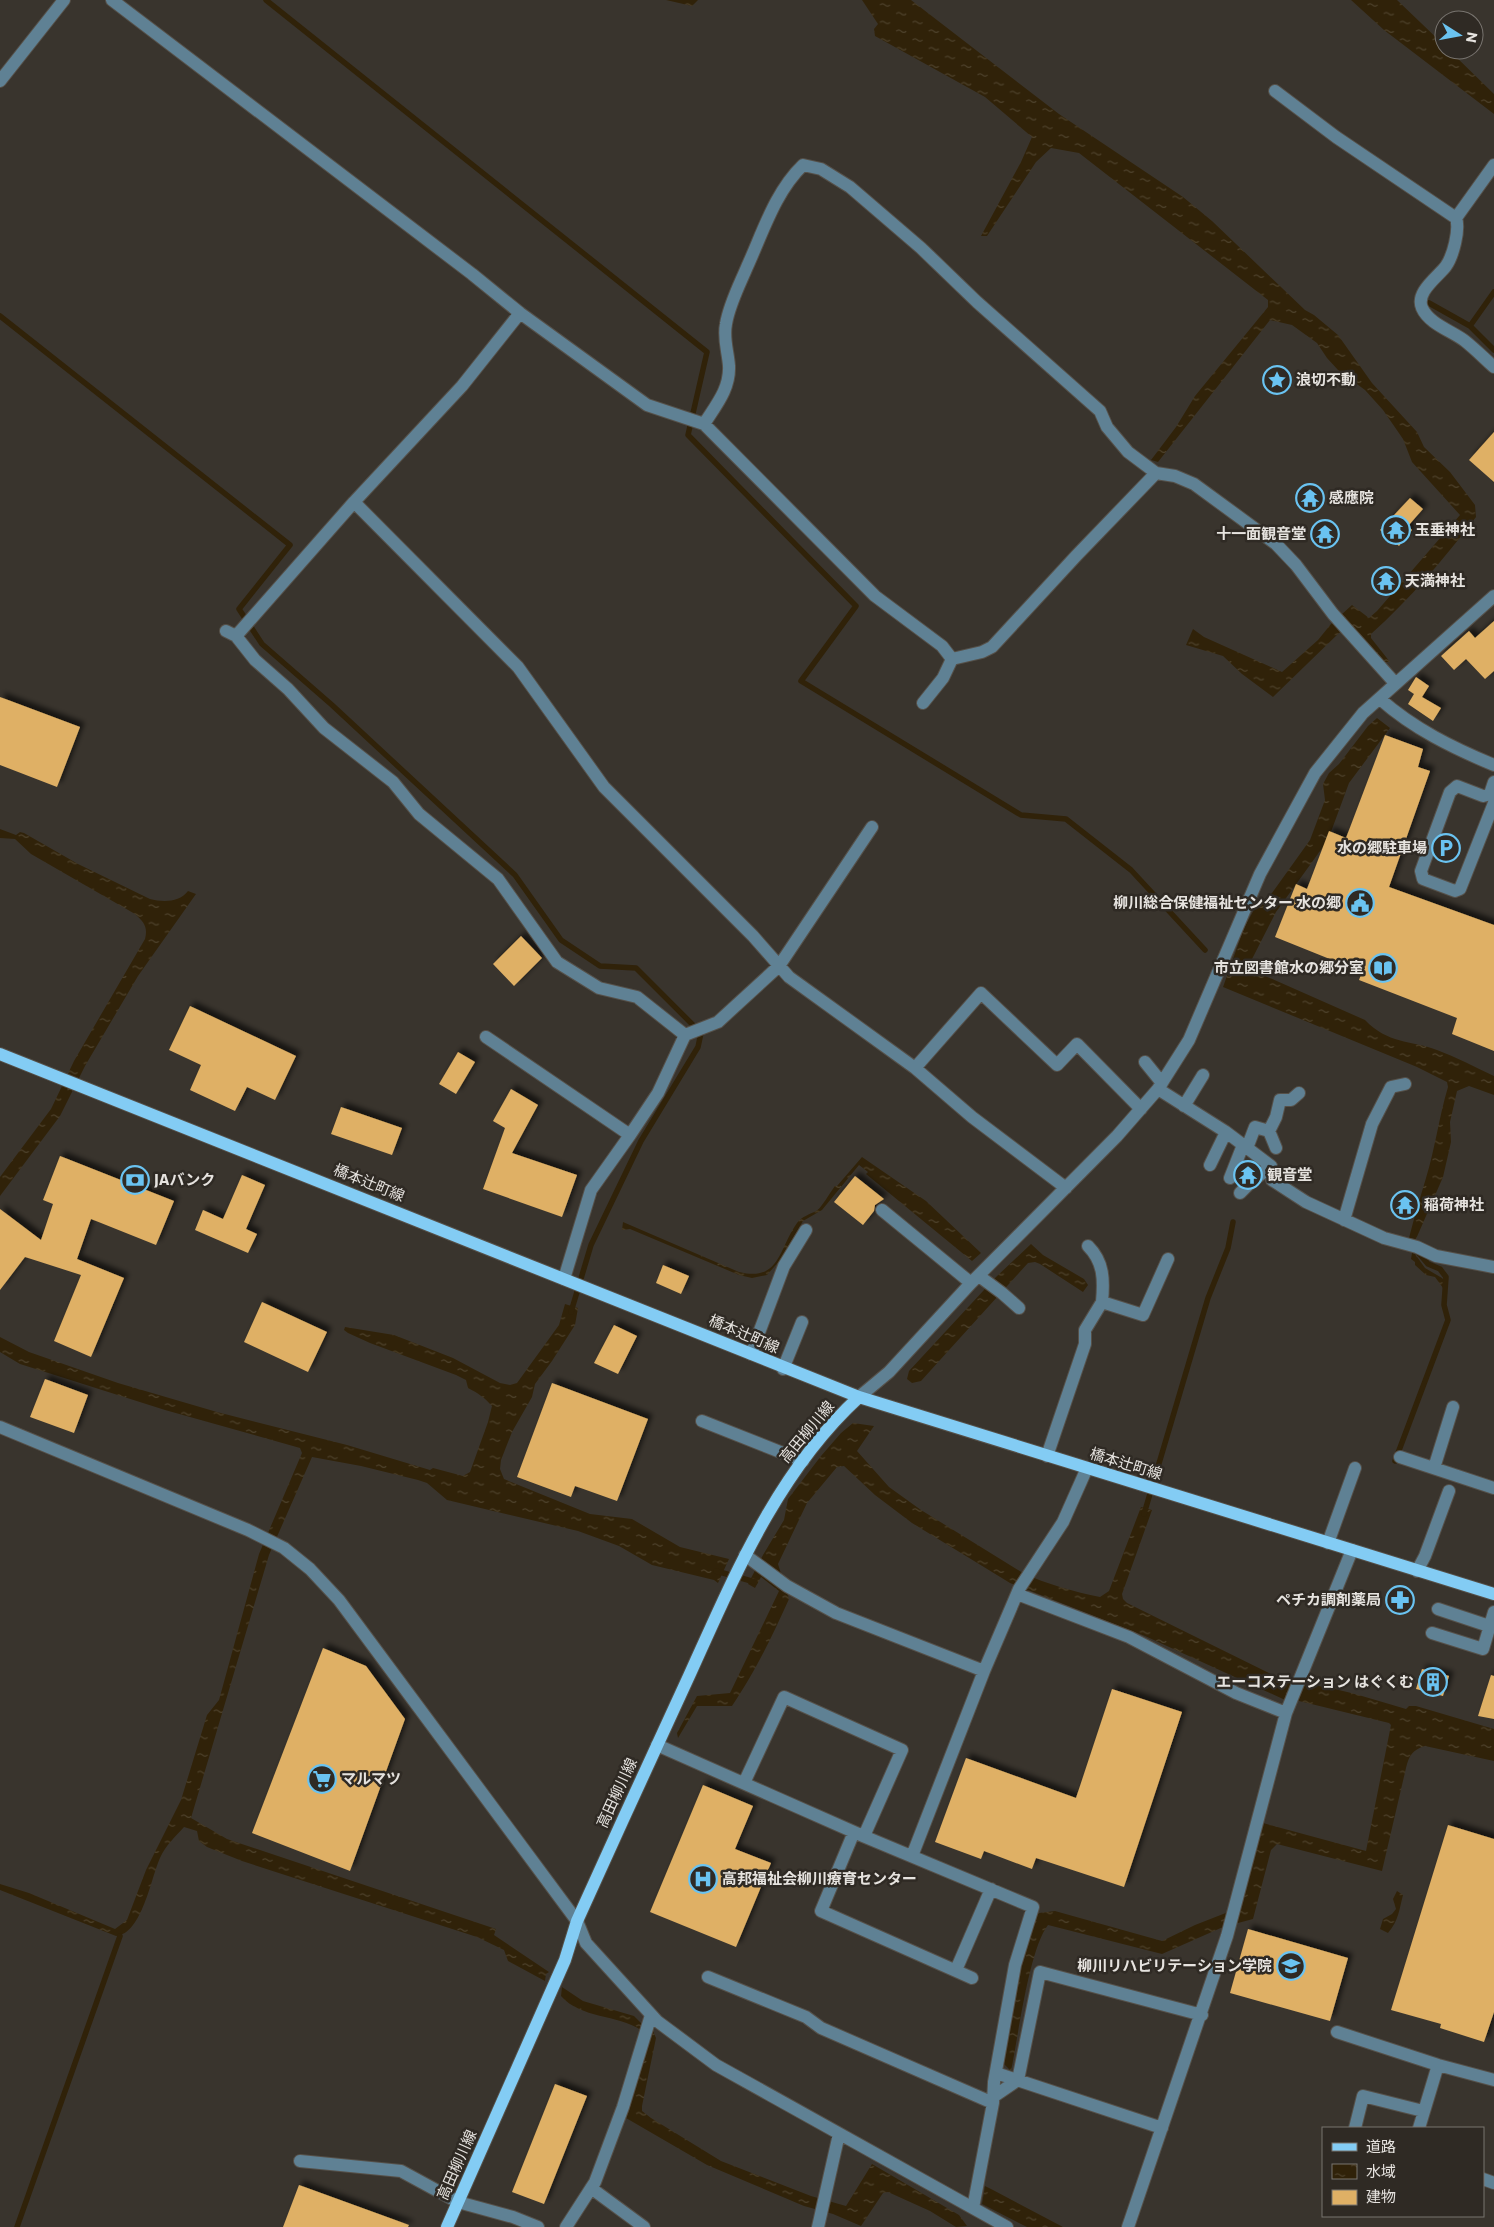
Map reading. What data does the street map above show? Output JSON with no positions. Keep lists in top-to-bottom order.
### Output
{
  "streets": {
    "main road": ["橋本辻町線", "高田柳川線"]
  },
  "crossings": [
    ["橋本辻町線", "高田柳川線"]
  ],
  "places": {
    "place": ["浪切不動"],
    "temple": [
      "感應院",
      "玉垂神社",
      "十一面観音堂",
      "天満神社",
      "観音堂",
      "稲荷神社"
    ],
    "parking": ["水の郷駐車場"],
    "public building": ["柳川総合保健福祉センター 水の郷"],
    "library": ["市立図書館水の郷分室"],
    "bank": ["JAバンク"],
    "pharmacy": ["ペチカ調剤薬局"],
    "building": ["エーコステーション はぐくむ"],
    "supermarket": ["マルマツ"],
    "hospital": ["高邦福祉会柳川療育センター"],
    "school or university": ["柳川リハビリテーション学院"]
  },
  "legend": ["道路", "水域", "建物"],
  "north": "right"
}
